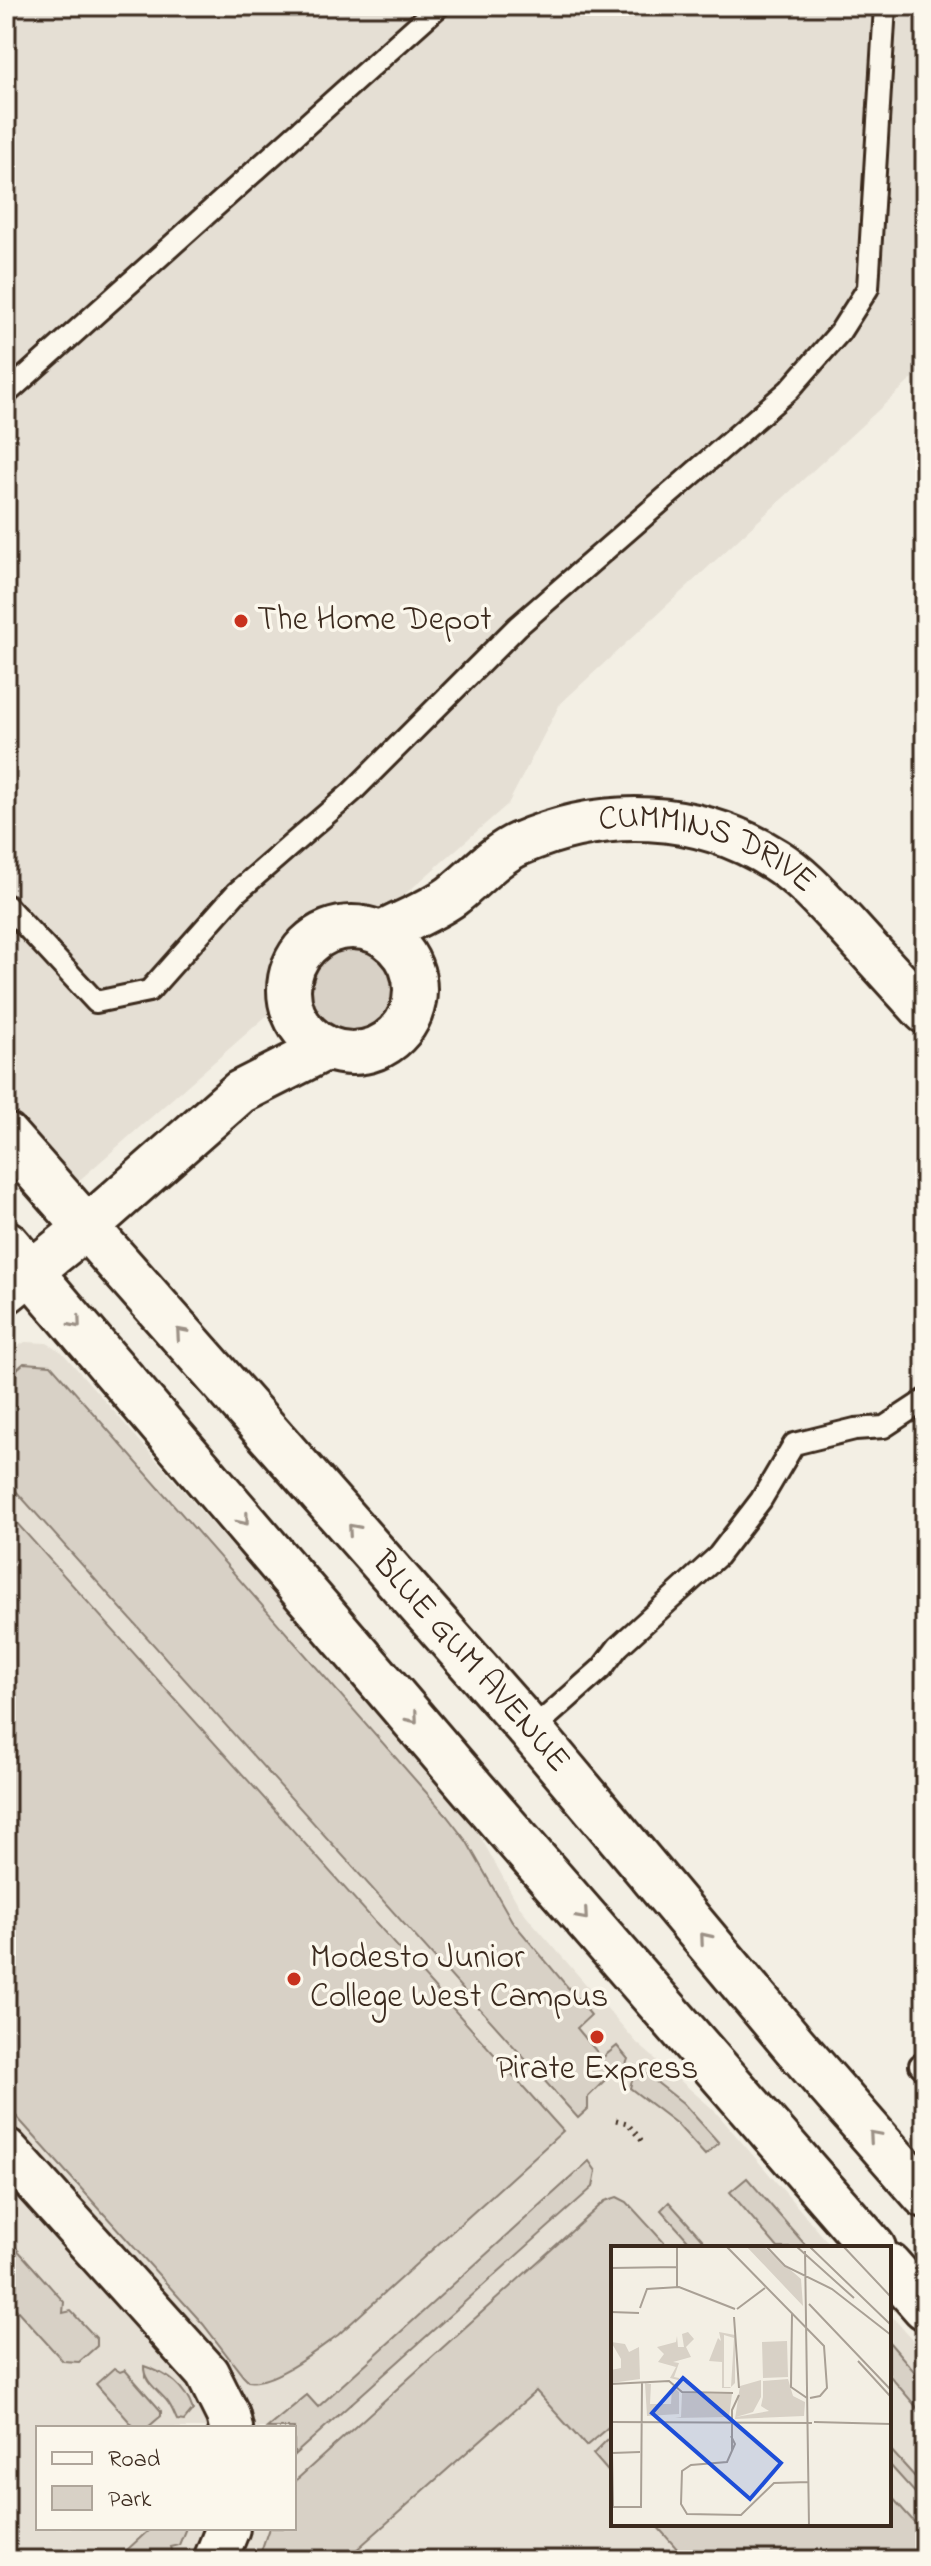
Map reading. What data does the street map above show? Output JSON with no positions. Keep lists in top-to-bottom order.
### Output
{
  "streets": {
    "main road": ["BLUE GUM AVENUE"],
    "street": ["CUMMINS DRIVE"]
  },
  "places": ["The Home Depot", "Modesto Junior College West Campus", "Pirate Express"],
  "legend": ["Road", "Park"]
}
